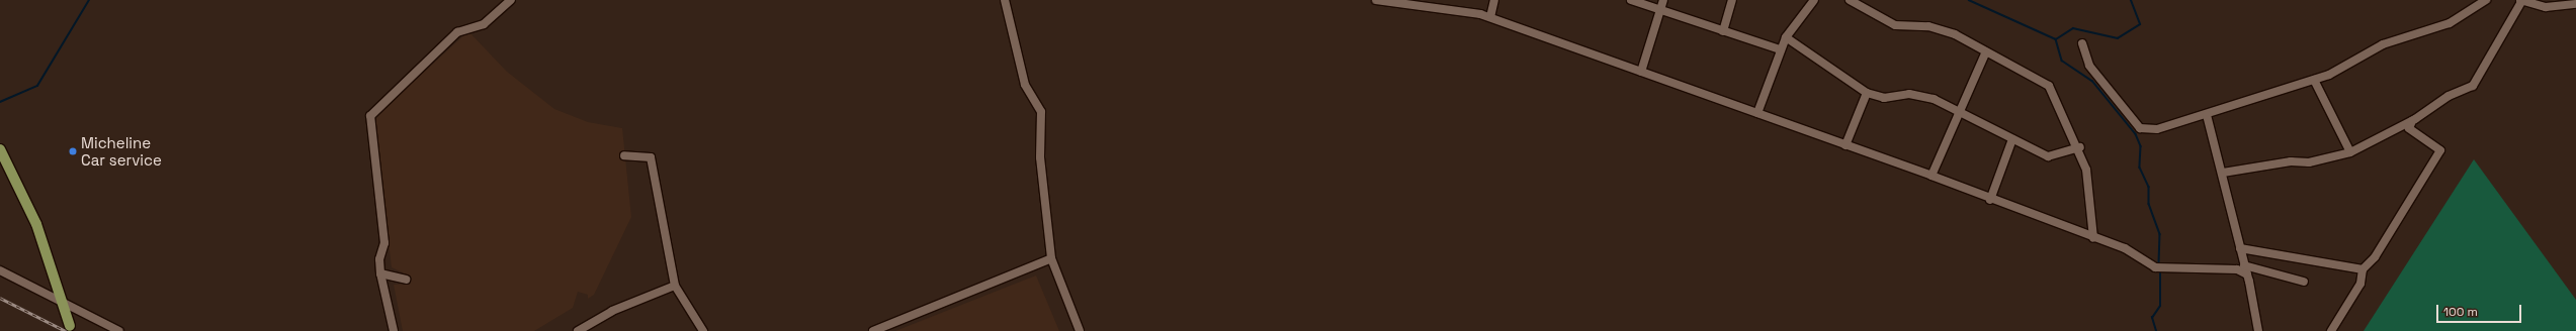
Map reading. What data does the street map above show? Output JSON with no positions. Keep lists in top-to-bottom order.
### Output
{
  "places": ["Micheline Car service"],
  "scale_bar": "100 m"
}
